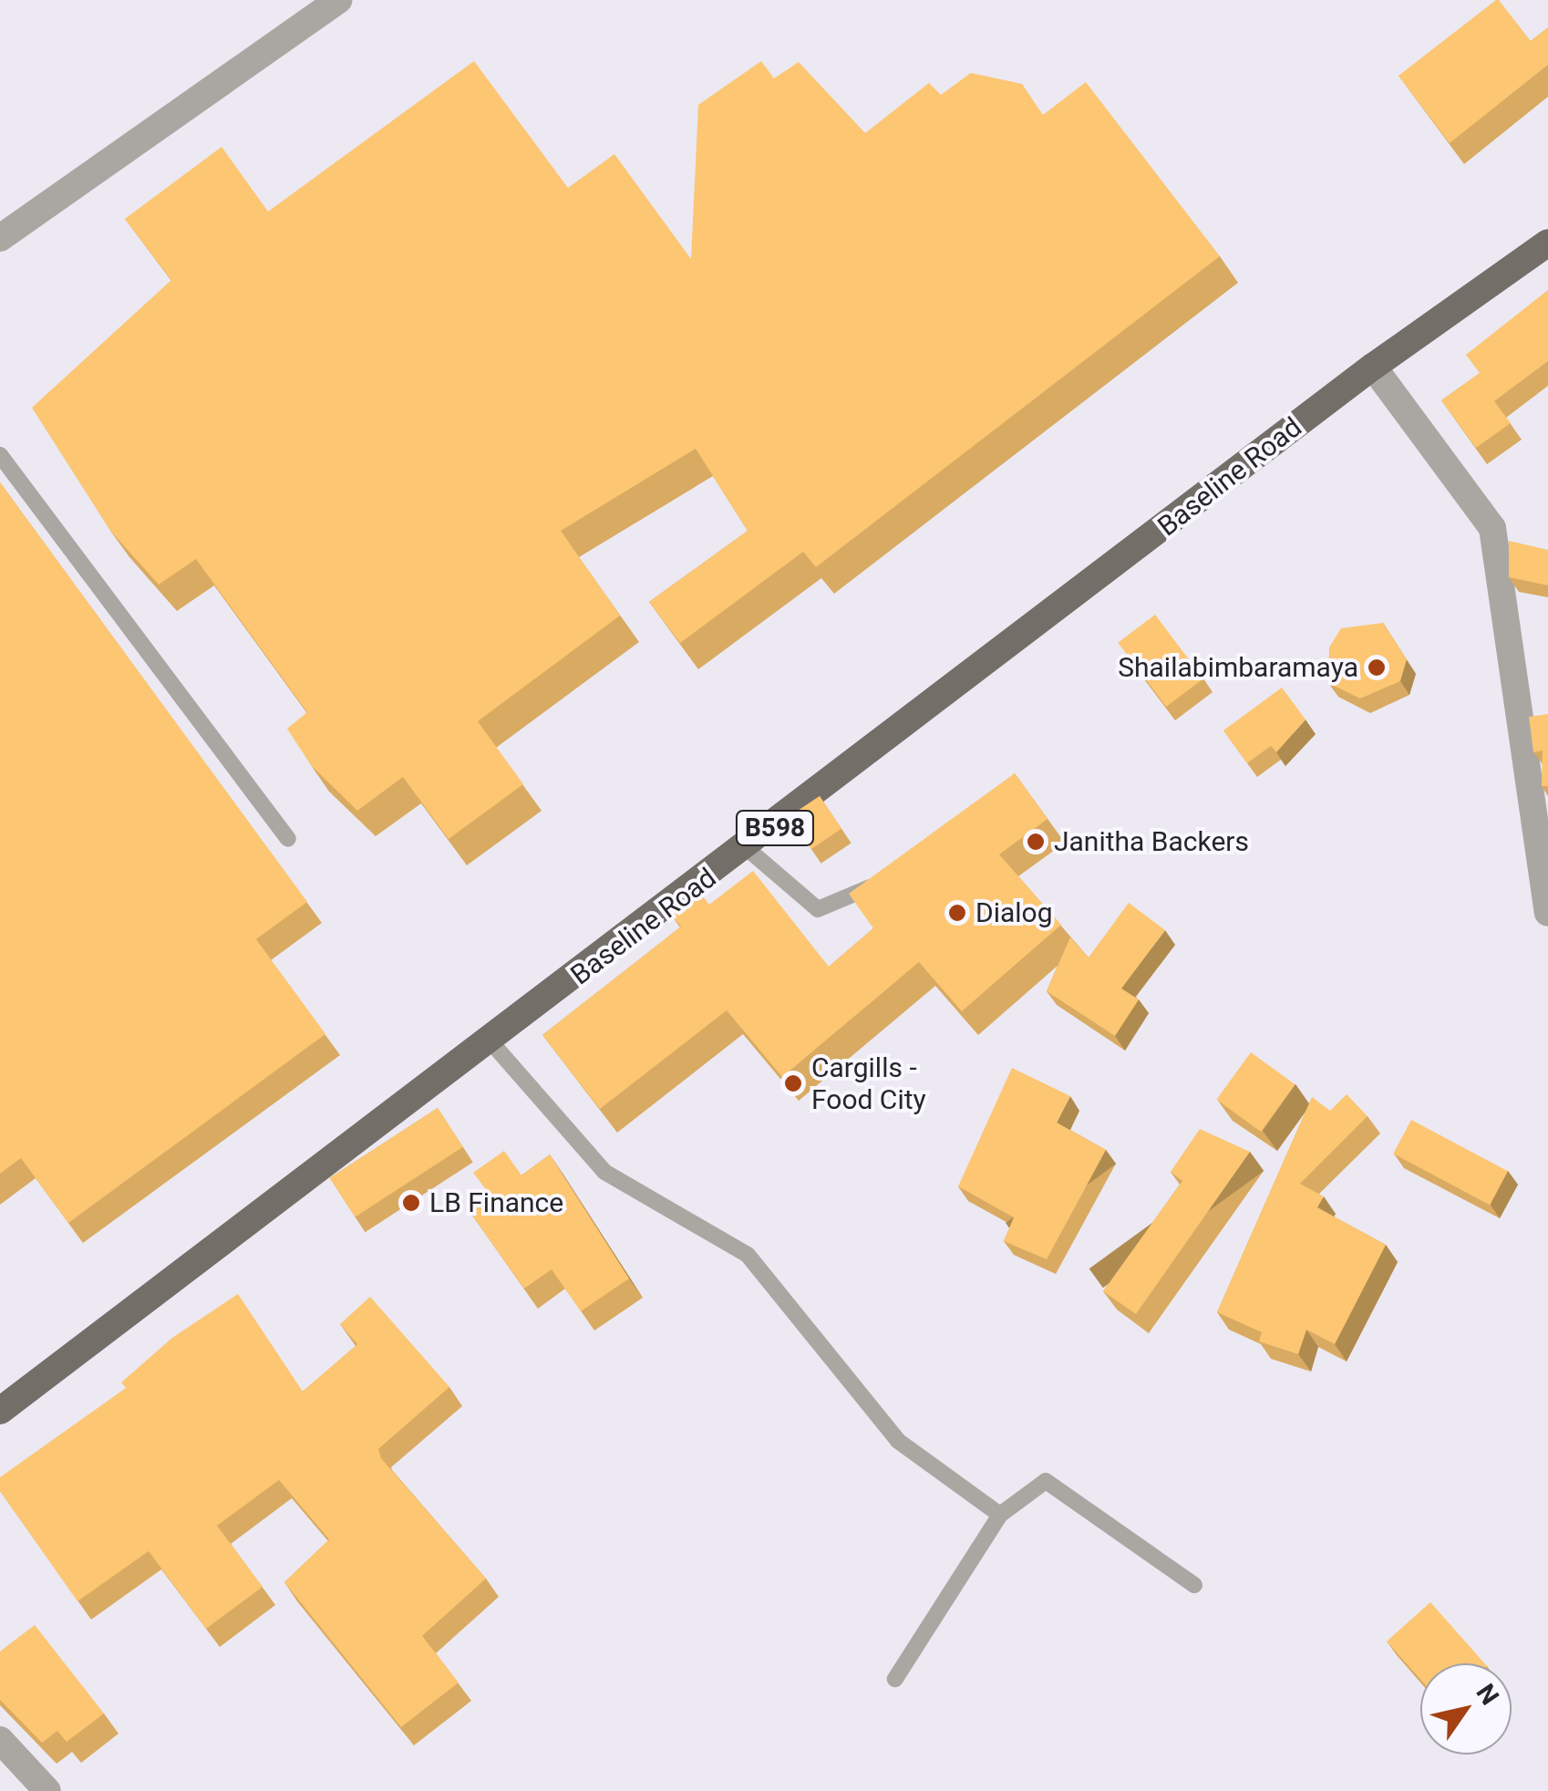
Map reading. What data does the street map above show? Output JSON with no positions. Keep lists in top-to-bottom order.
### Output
{
  "streets": {
    "main road": ["Baseline Road", "B598"]
  },
  "places": [
    "Shailabimbaramaya",
    "Janitha Backers",
    "Dialog",
    "Cargills - Food City",
    "LB Finance"
  ],
  "north": "top right"
}
